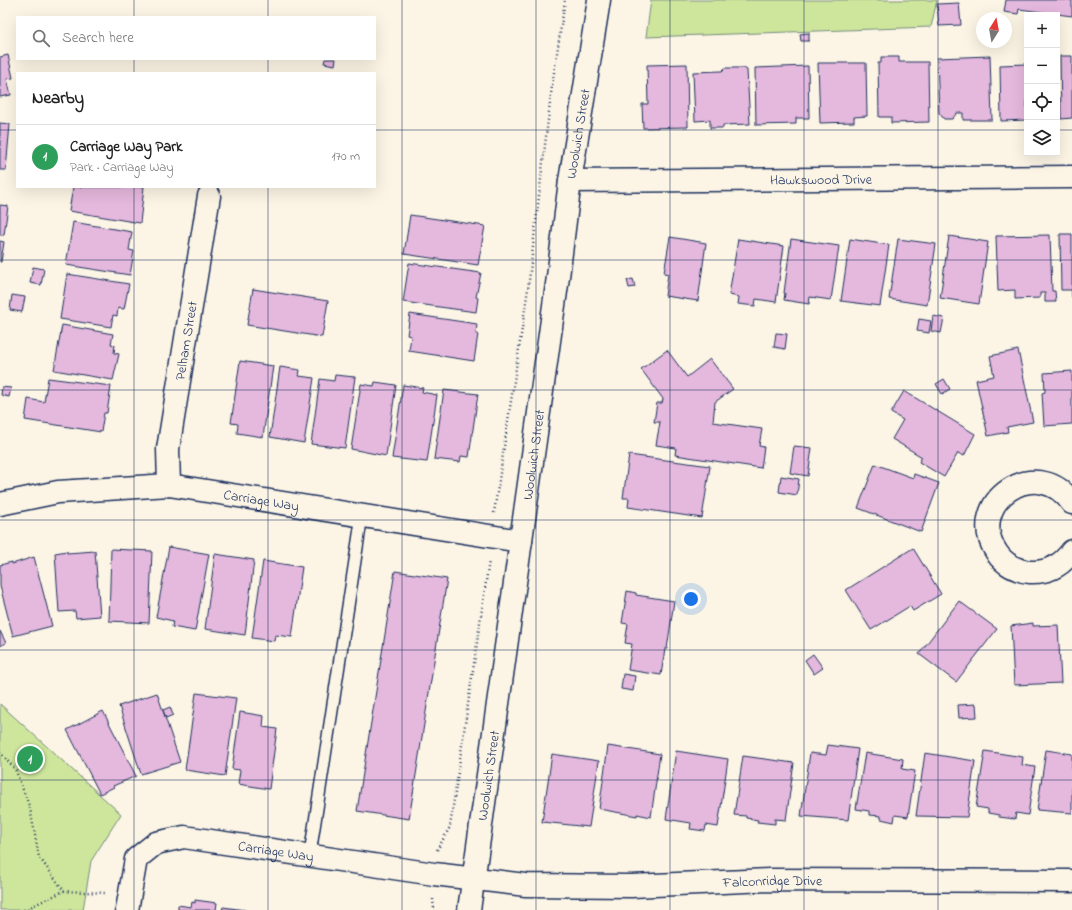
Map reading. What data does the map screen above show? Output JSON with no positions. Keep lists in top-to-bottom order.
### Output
{
  "streets": {
    "street": [
      "Woolwich Street",
      "Hawkswood Drive",
      "Pelham Street",
      "Carriage Way",
      "Falconridge Drive"
    ]
  },
  "crossings": [
    ["Woolwich Street", "Hawkswood Drive"],
    ["Woolwich Street", "Carriage Way"],
    ["Woolwich Street", "Falconridge Drive"],
    ["Pelham Street", "Carriage Way"],
    ["Carriage Way", "Falconridge Drive"]
  ],
  "north": "top",
  "page": {
    "map_buttons": ["+", "−"],
    "search": "Search here",
    "heading": "Nearby",
    "list": [
      {
        "mark": "1",
        "name": "Carriage Way Park",
        "note": "Park · Carriage Way",
        "value": "170 m"
      }
    ],
    "pins": "1"
  }
}
